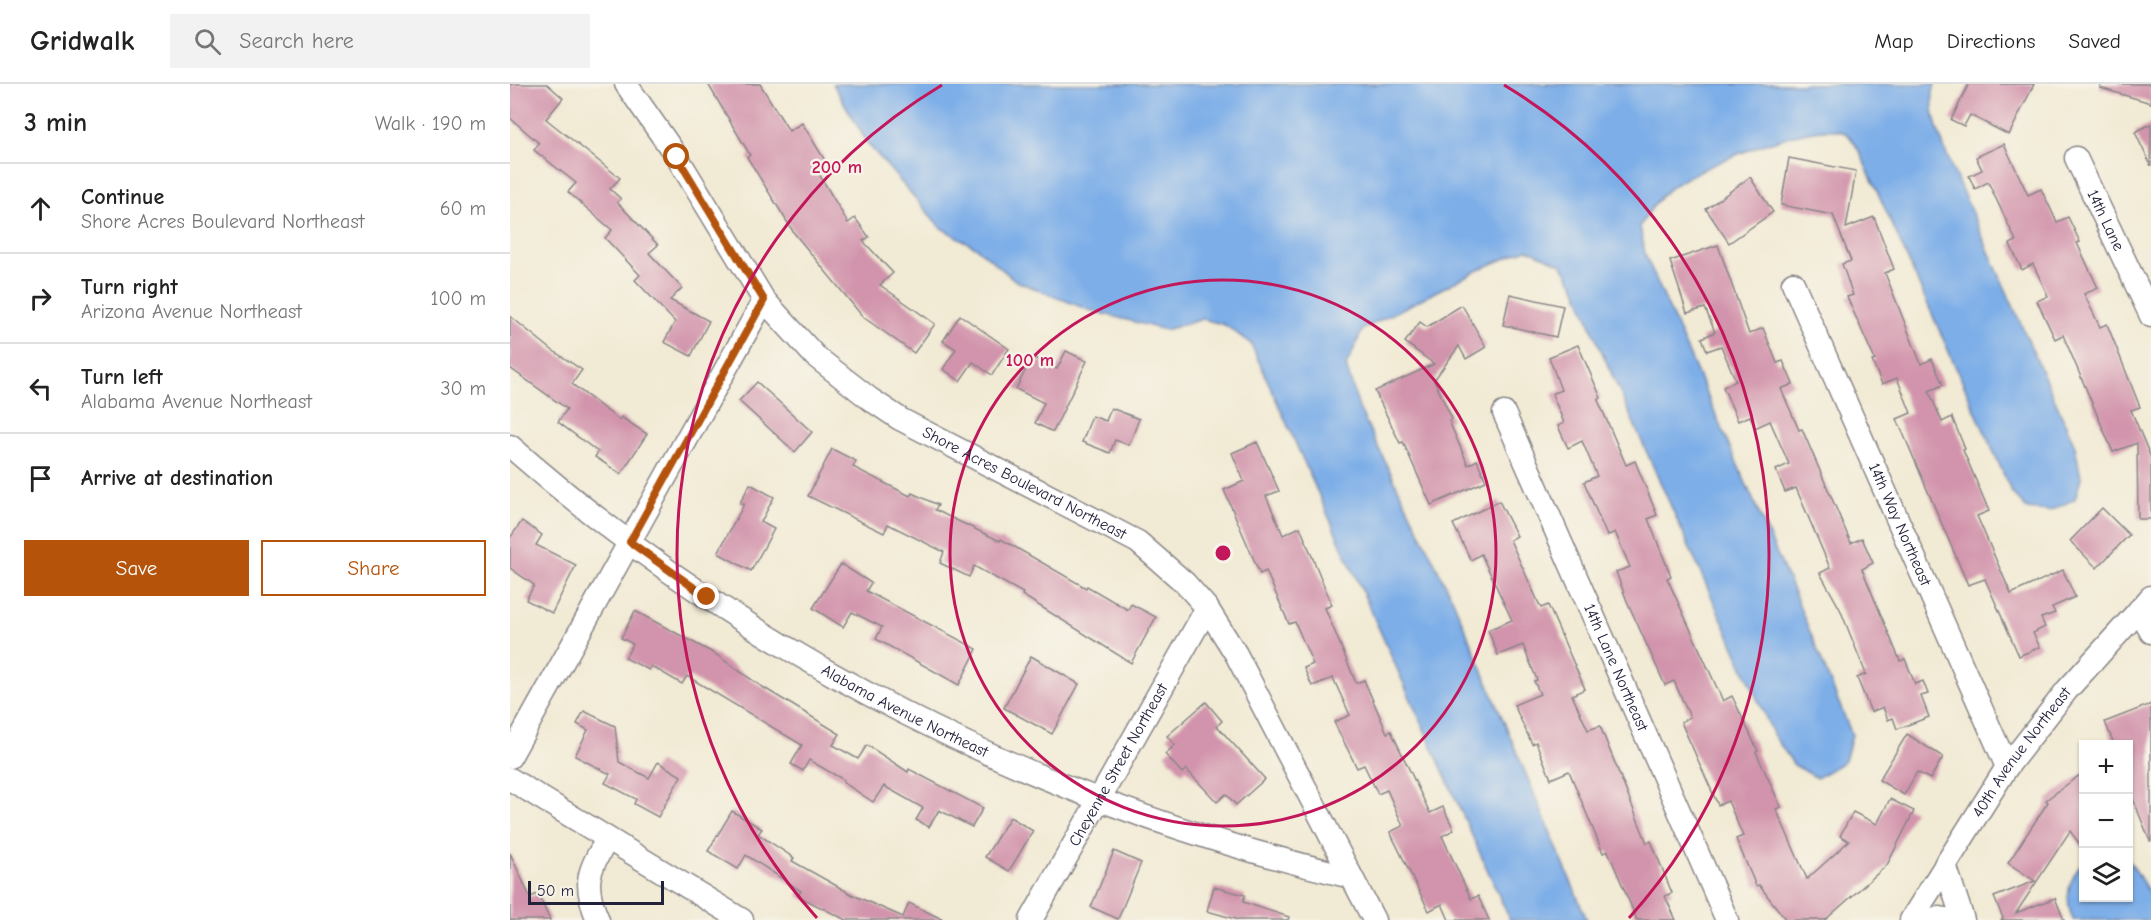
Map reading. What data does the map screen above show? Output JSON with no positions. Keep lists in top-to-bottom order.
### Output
{
  "streets": {
    "street": [
      "14th Lane",
      "Shore Acres Boulevard Northeast",
      "14th Way Northeast",
      "14th Lane Northeast",
      "Alabama Avenue Northeast",
      "40th Avenue Northeast",
      "Cheyenne Street Northeast"
    ]
  },
  "crossings": [
    ["Shore Acres Boulevard Northeast", "Alabama Avenue Northeast"],
    ["Shore Acres Boulevard Northeast", "Cheyenne Street Northeast"],
    ["14th Way Northeast", "40th Avenue Northeast"],
    ["Alabama Avenue Northeast", "Cheyenne Street Northeast"]
  ],
  "scale_bar": "50 m",
  "page": {
    "header": "Gridwalk",
    "search": "Search here",
    "nav": ["Map", "Directions", "Saved"],
    "heading": ["3 min", "Walk · 190 m"],
    "list": [
      ["Continue", "Shore Acres Boulevard Northeast", "60 m"],
      ["Turn right", "Arizona Avenue Northeast", "100 m"],
      ["Turn left", "Alabama Avenue Northeast", "30 m"],
      "Arrive at destination"
    ],
    "buttons": ["Save", "Share"],
    "map_buttons": ["+", "−"],
    "scale": "50 m"
  },
  "rings": ["200 m", "100 m"]
}
